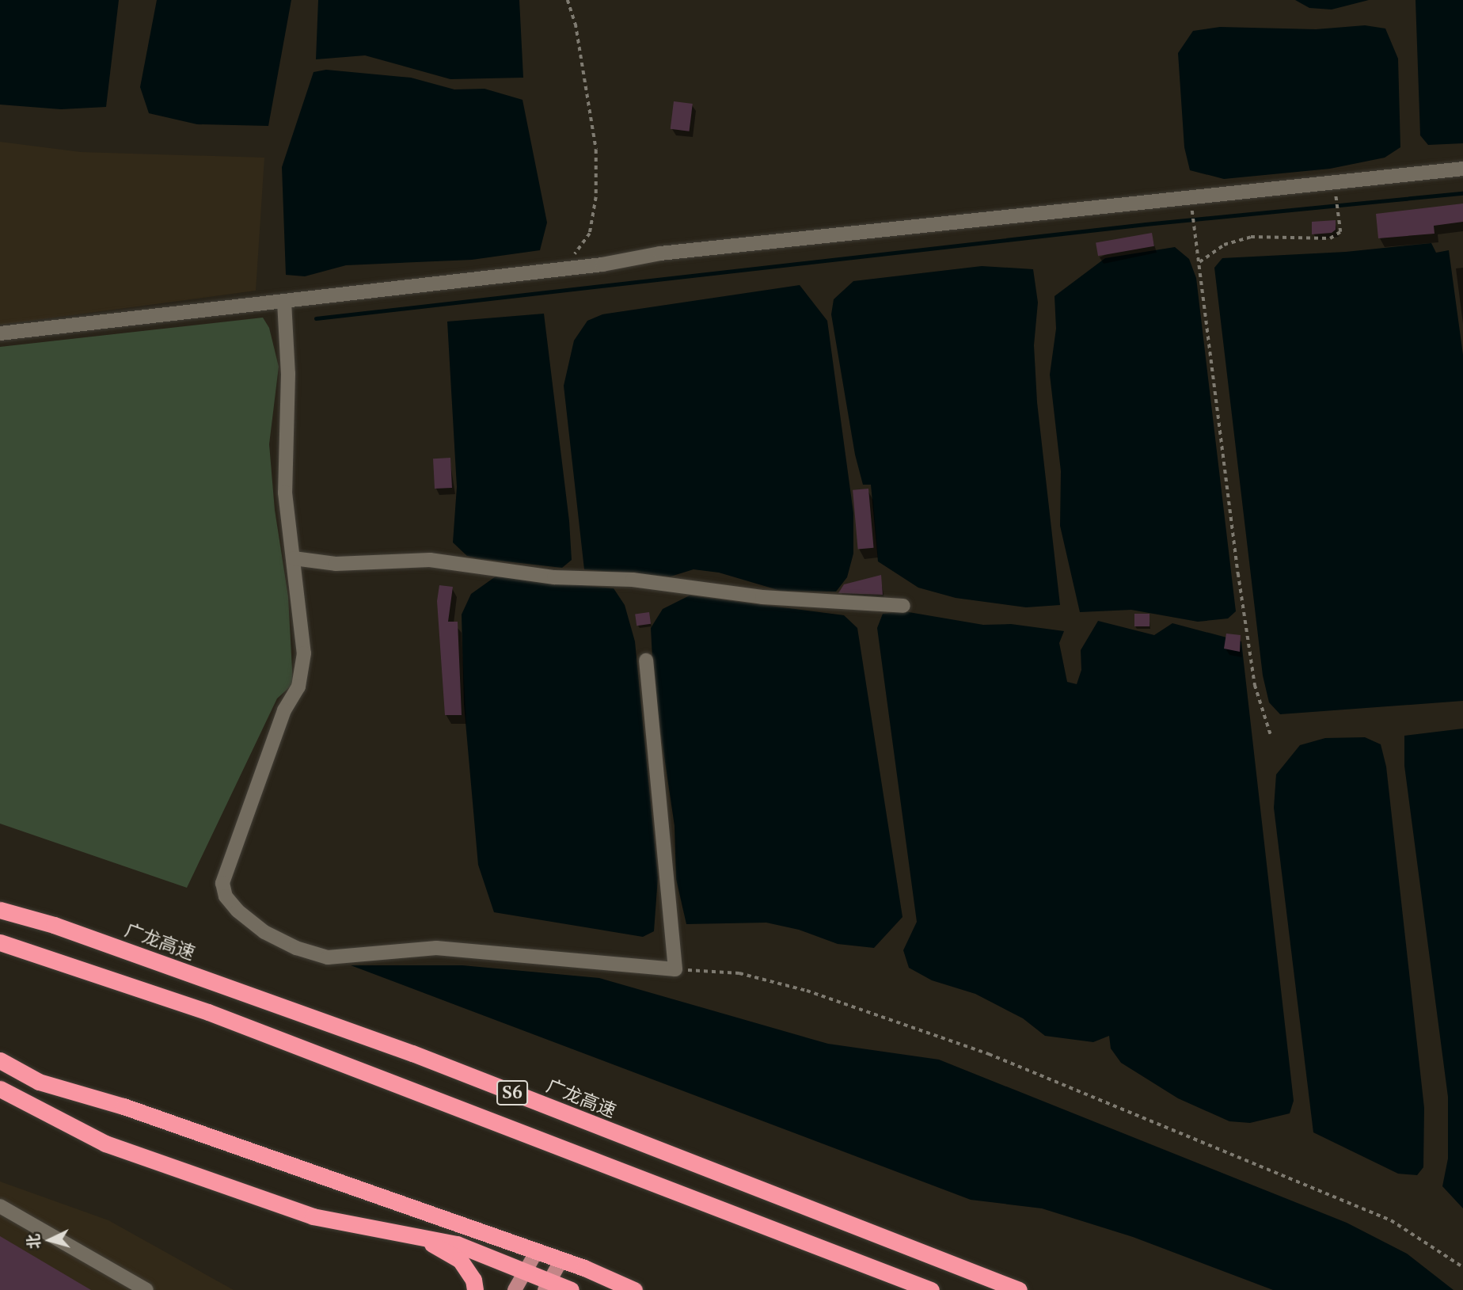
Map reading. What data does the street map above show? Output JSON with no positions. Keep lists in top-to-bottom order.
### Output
{
  "streets": {
    "highway": ["广龙高速", "S6"]
  },
  "north": "left"
}
